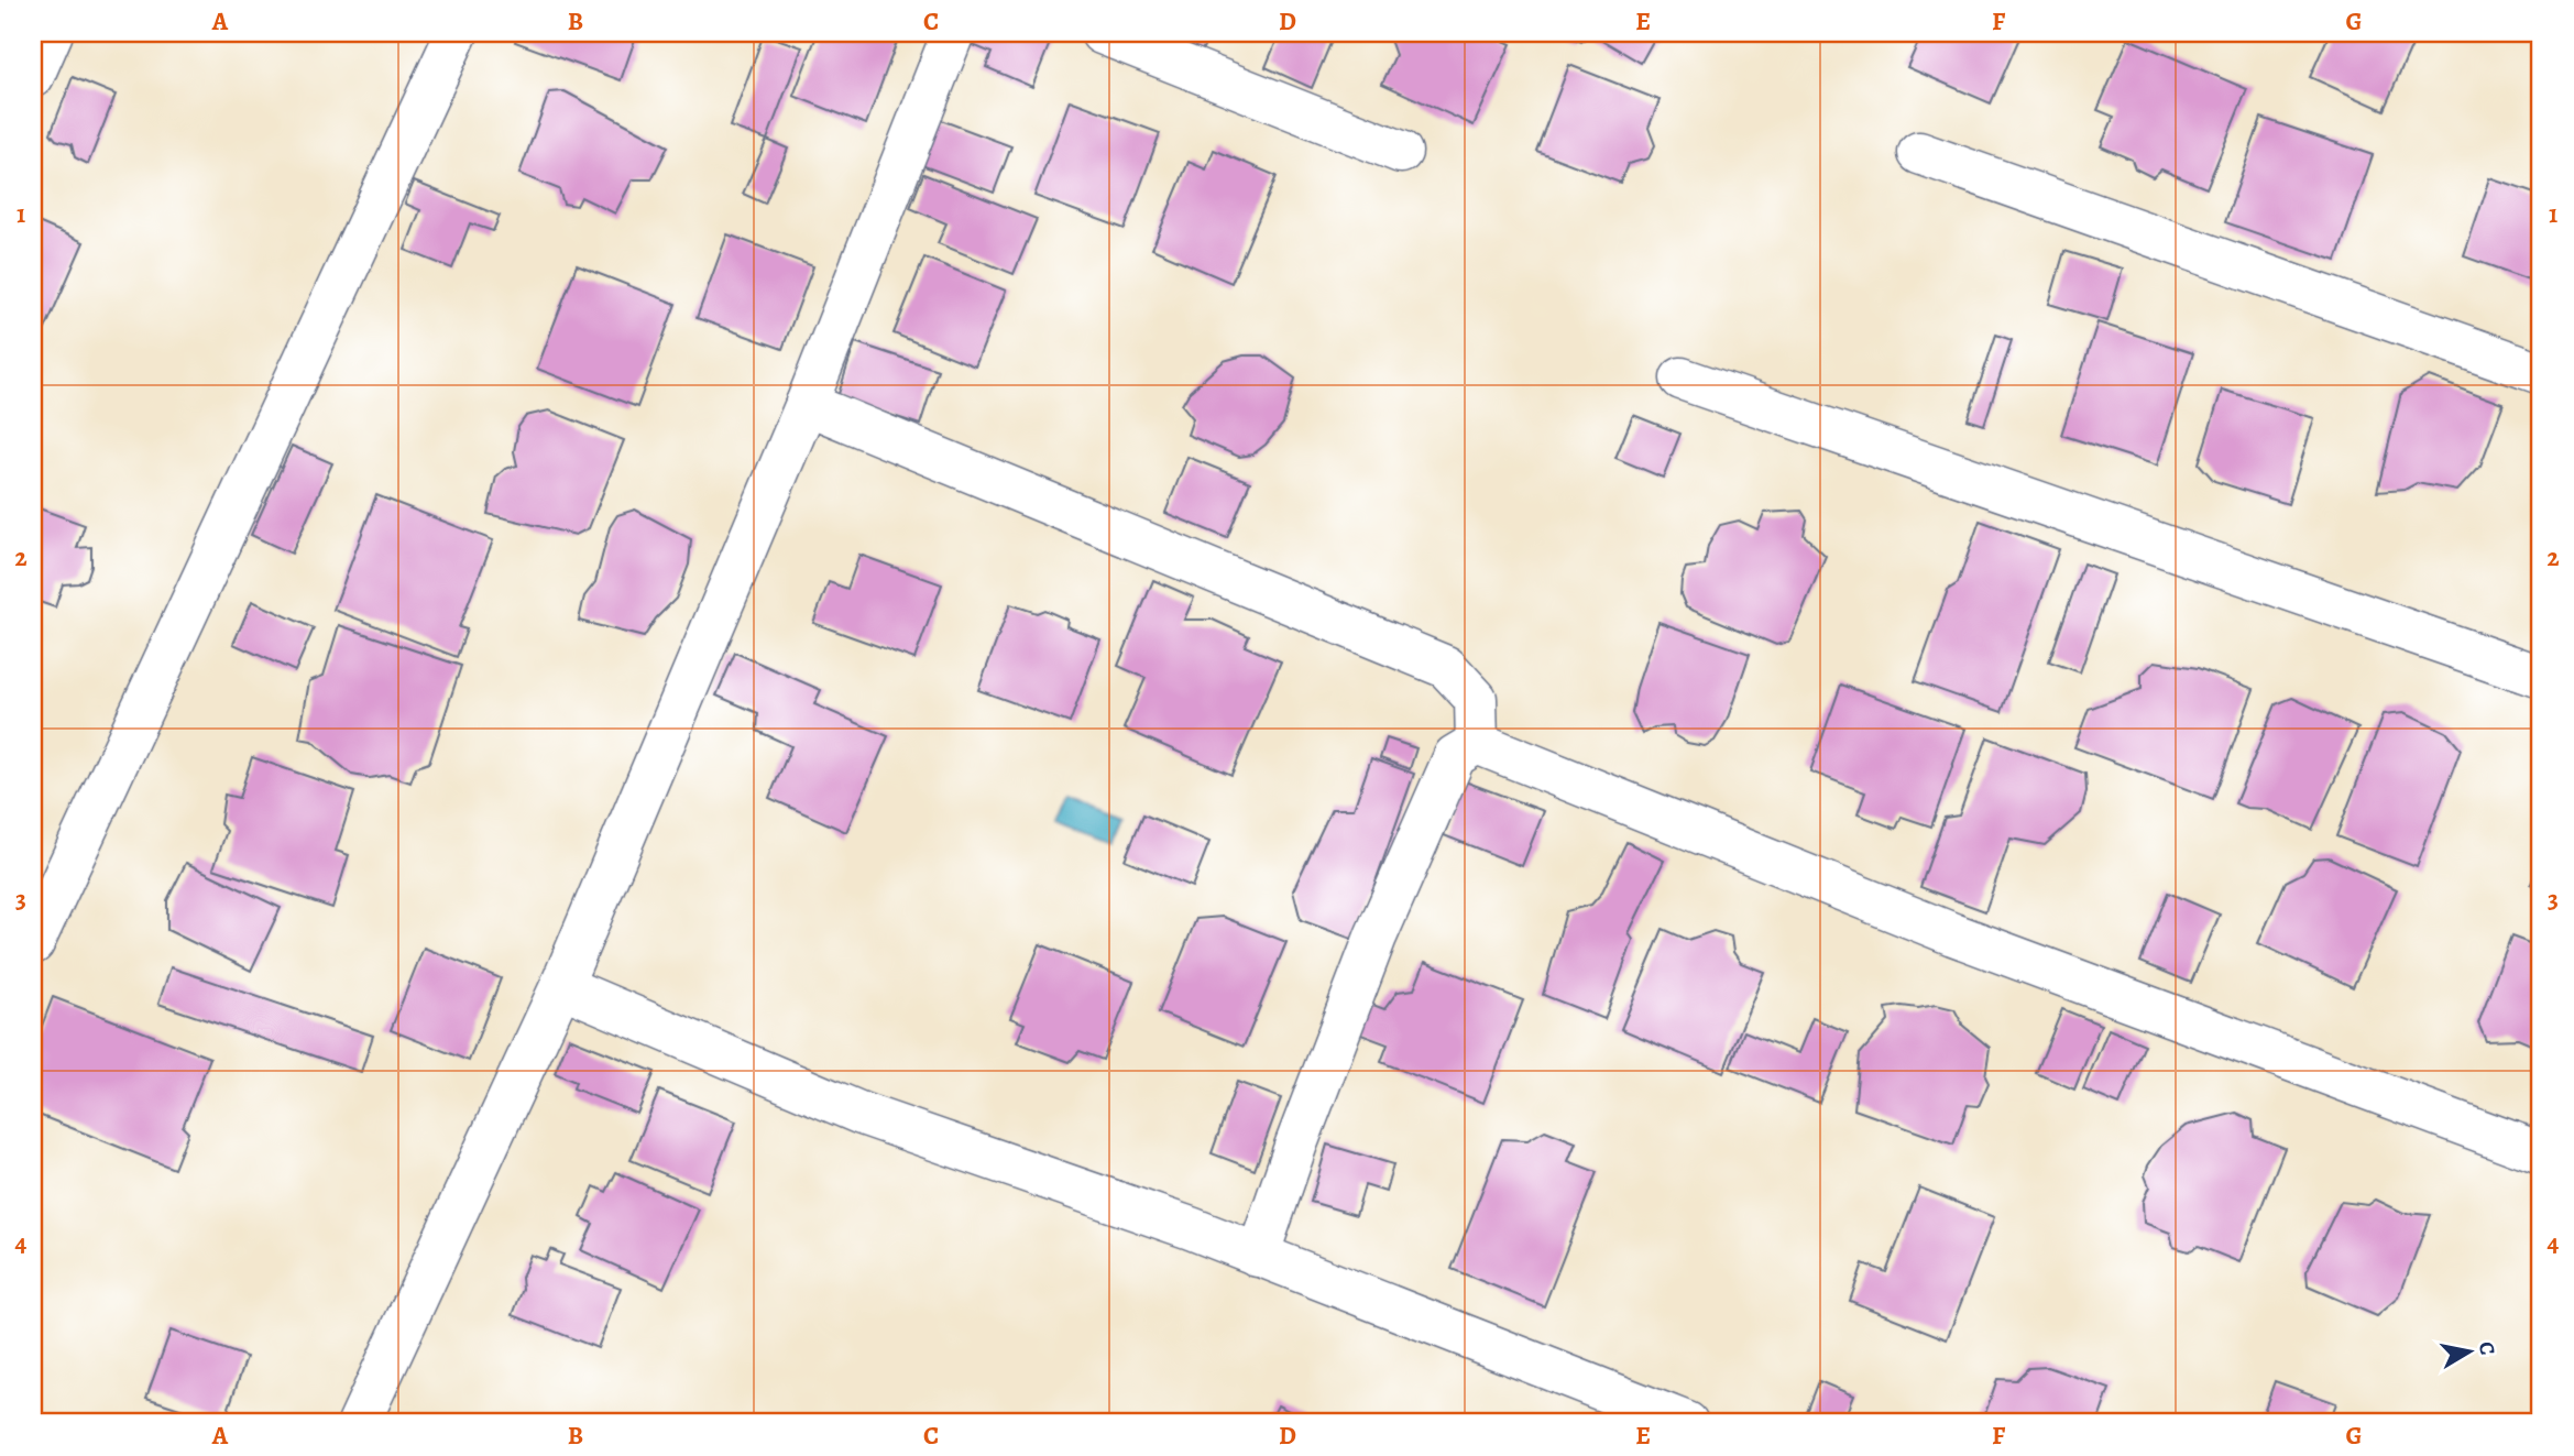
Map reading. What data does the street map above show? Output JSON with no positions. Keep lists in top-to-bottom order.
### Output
{
  "north": "right",
  "grid": {
    "columns": [
      "A",
      "B",
      "C",
      "D",
      "E",
      "F",
      "G"
    ],
    "rows": [
      "1",
      "2",
      "3",
      "4"
    ]
  }
}
